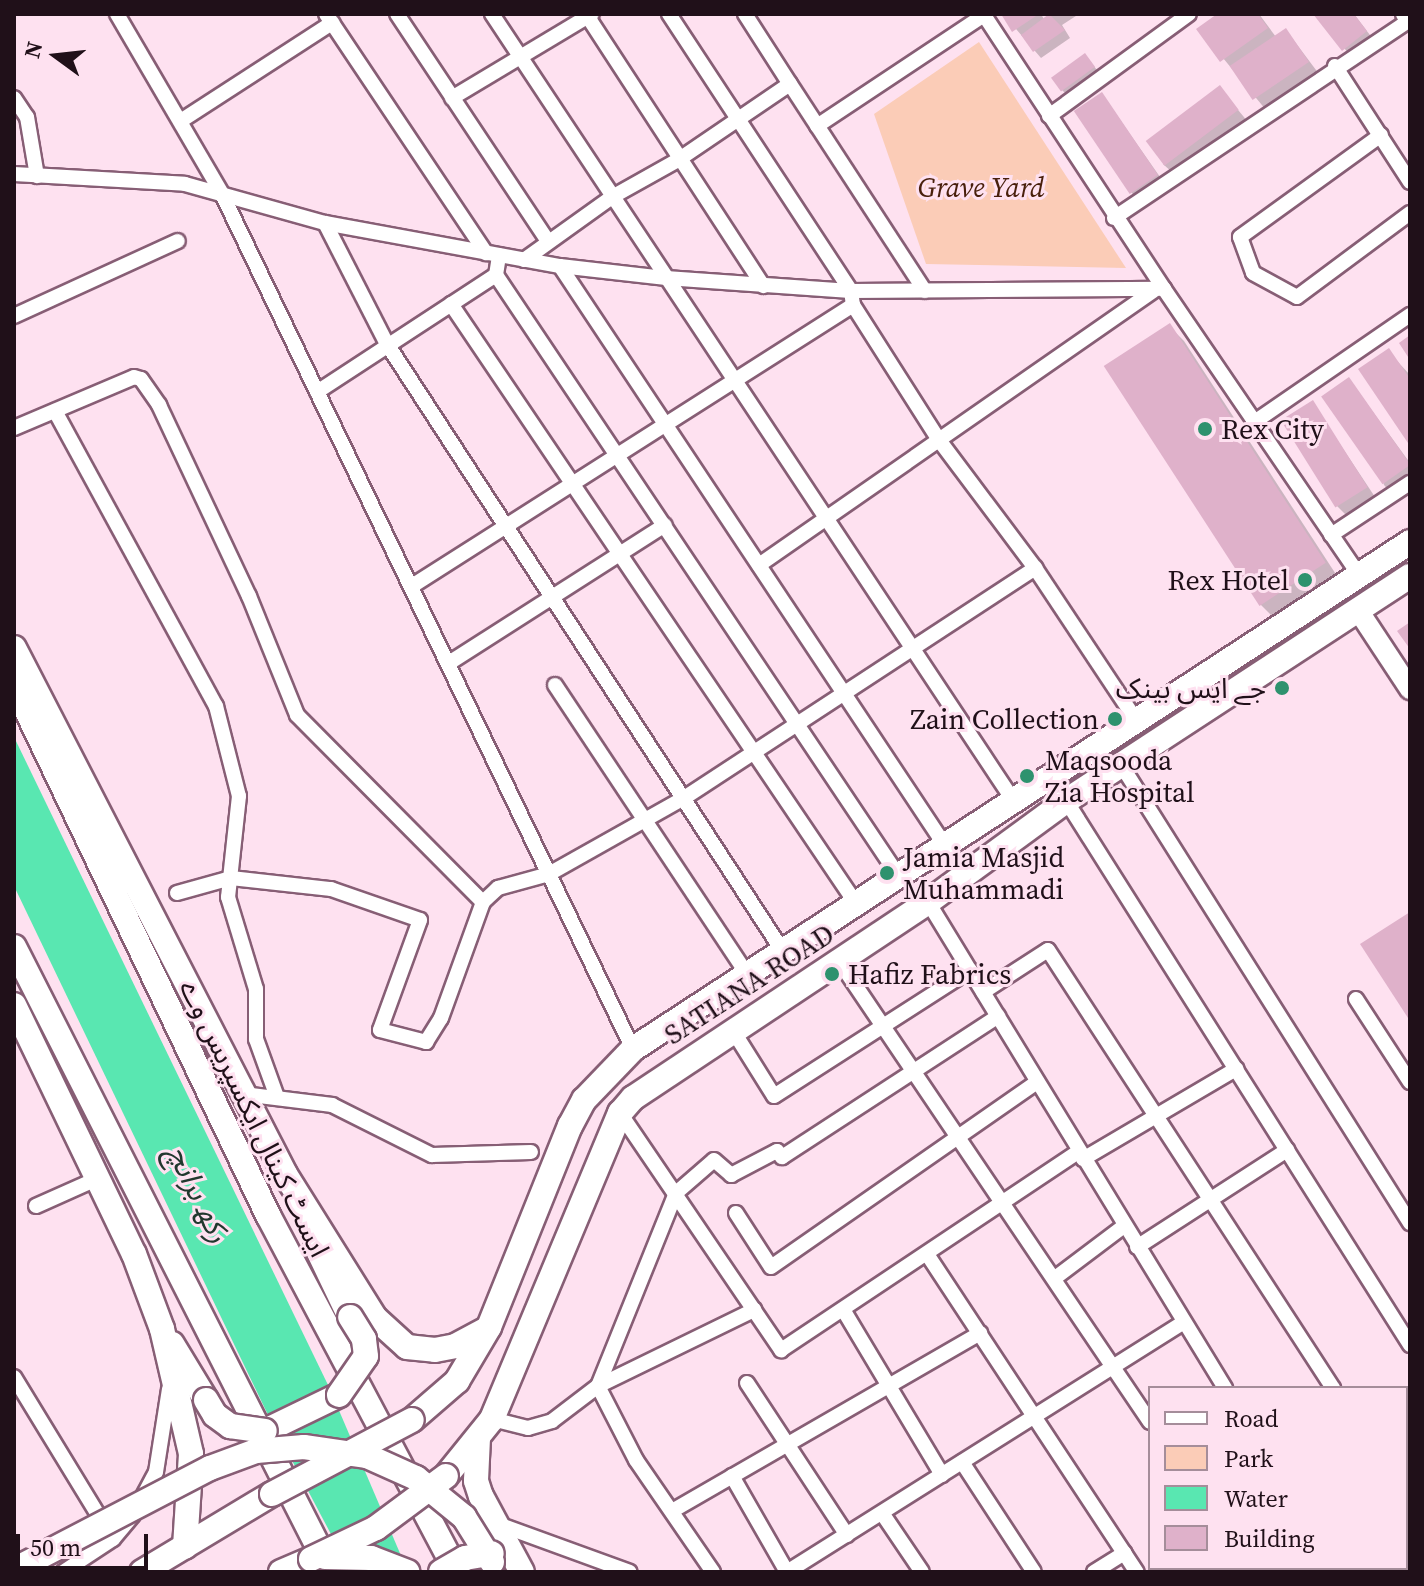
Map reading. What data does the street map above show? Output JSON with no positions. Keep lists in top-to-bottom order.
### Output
{
  "streets": {
    "main road": ["SATIANA ROAD", "ایسٹ کینال ایکسپریس وے"]
  },
  "water": ["رکھ برانچ"],
  "parks": ["Grave Yard"],
  "places": [
    "Rex City",
    "Rex Hotel",
    "جے ایس بینک",
    "Zain Collection",
    "Maqsooda Zia Hospital",
    "Jamia Masjid Muhammadi",
    "Hafiz Fabrics"
  ],
  "legend": [
    "Road",
    "Park",
    "Water",
    "Building"
  ],
  "scale_bar": "50 m",
  "north": "left"
}
